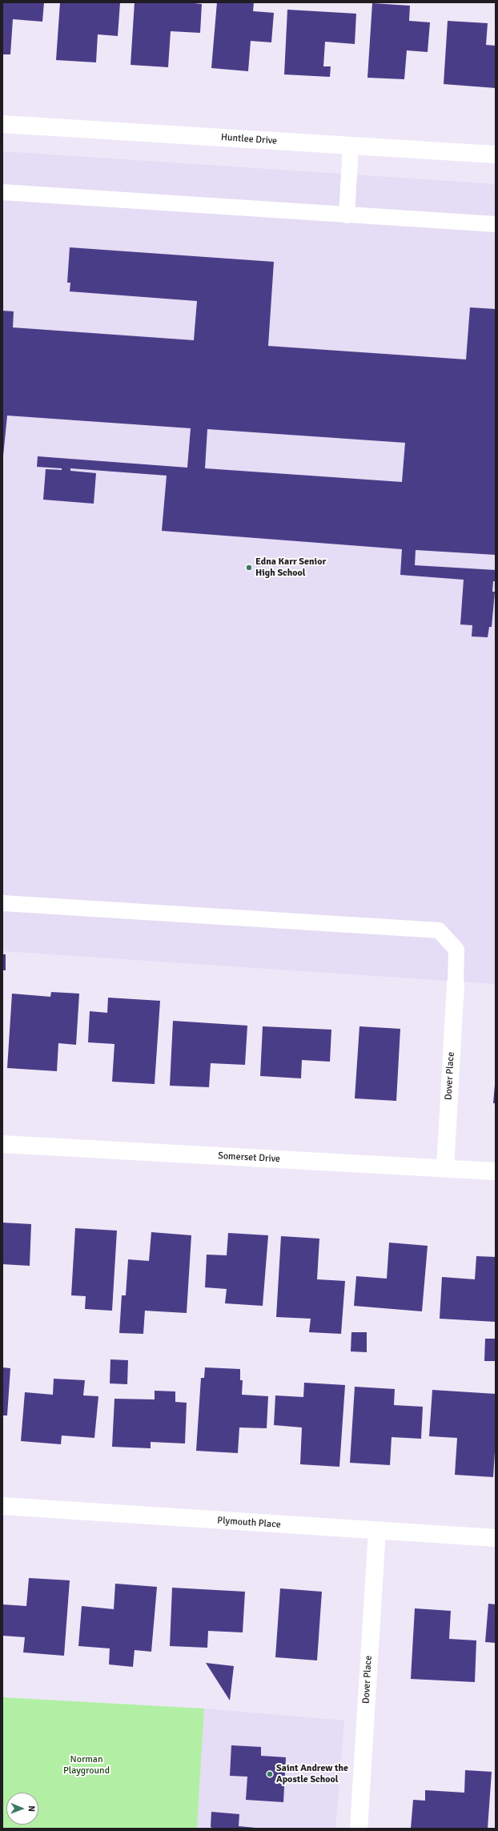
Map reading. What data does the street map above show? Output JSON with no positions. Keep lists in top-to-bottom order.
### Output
{
  "streets": {
    "street": [
      "Huntlee Drive",
      "Dover Place",
      "Somerset Drive",
      "Plymouth Place"
    ]
  },
  "crossings": [
    ["Dover Place", "Somerset Drive"],
    ["Dover Place", "Plymouth Place"]
  ],
  "parks": ["Norman Playground"],
  "places": ["Edna Karr Senior High School", "Saint Andrew the Apostle School"],
  "north": "right"
}
